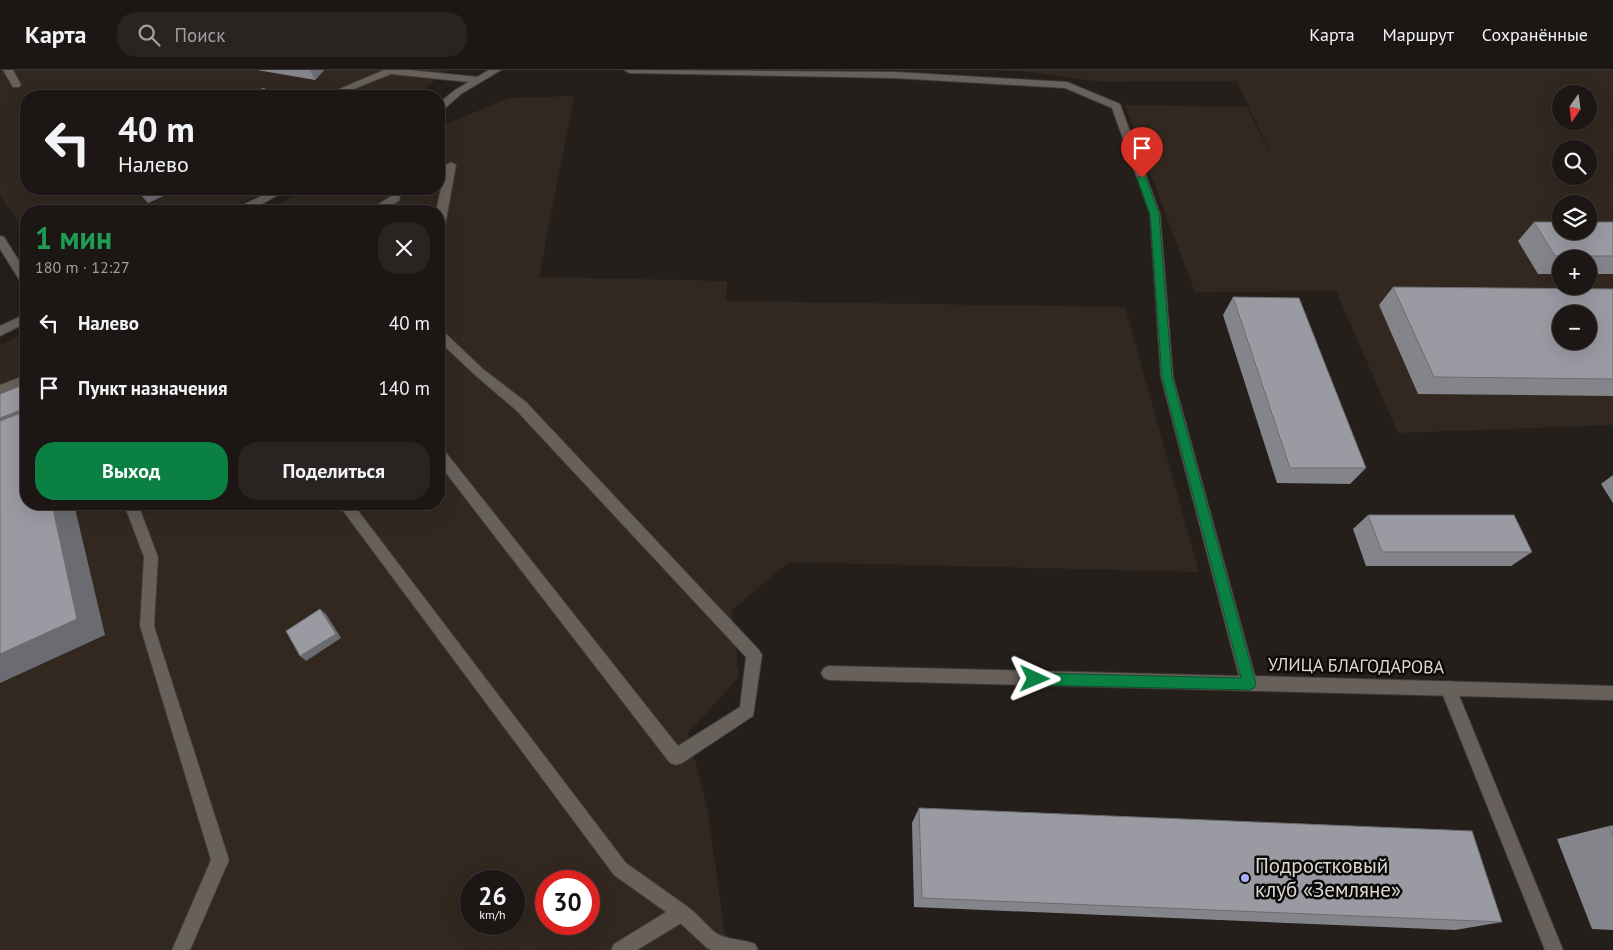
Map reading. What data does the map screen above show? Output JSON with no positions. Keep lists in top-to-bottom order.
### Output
{
  "streets": {
    "street": ["УЛИЦА БЛАГОДАРОВА"]
  },
  "places": ["Подростковый клуб «Земляне»"],
  "north": "bottom",
  "page": {
    "header": "Карта",
    "search": "Поиск",
    "nav": ["Карта", "Маршрут", "Сохранённые"],
    "map_buttons": ["+", "−"],
    "turn": ["40 m", "Налево"],
    "heading": ["1 мин", "180 m · 12:27"],
    "list": [
      {
        "name": "Налево",
        "value": "40 m"
      },
      {
        "name": "Пункт назначения",
        "value": "140 m"
      }
    ],
    "buttons": ["Выход", "Поделиться"],
    "speed": "26 km/h",
    "limit": "30"
  }
}
